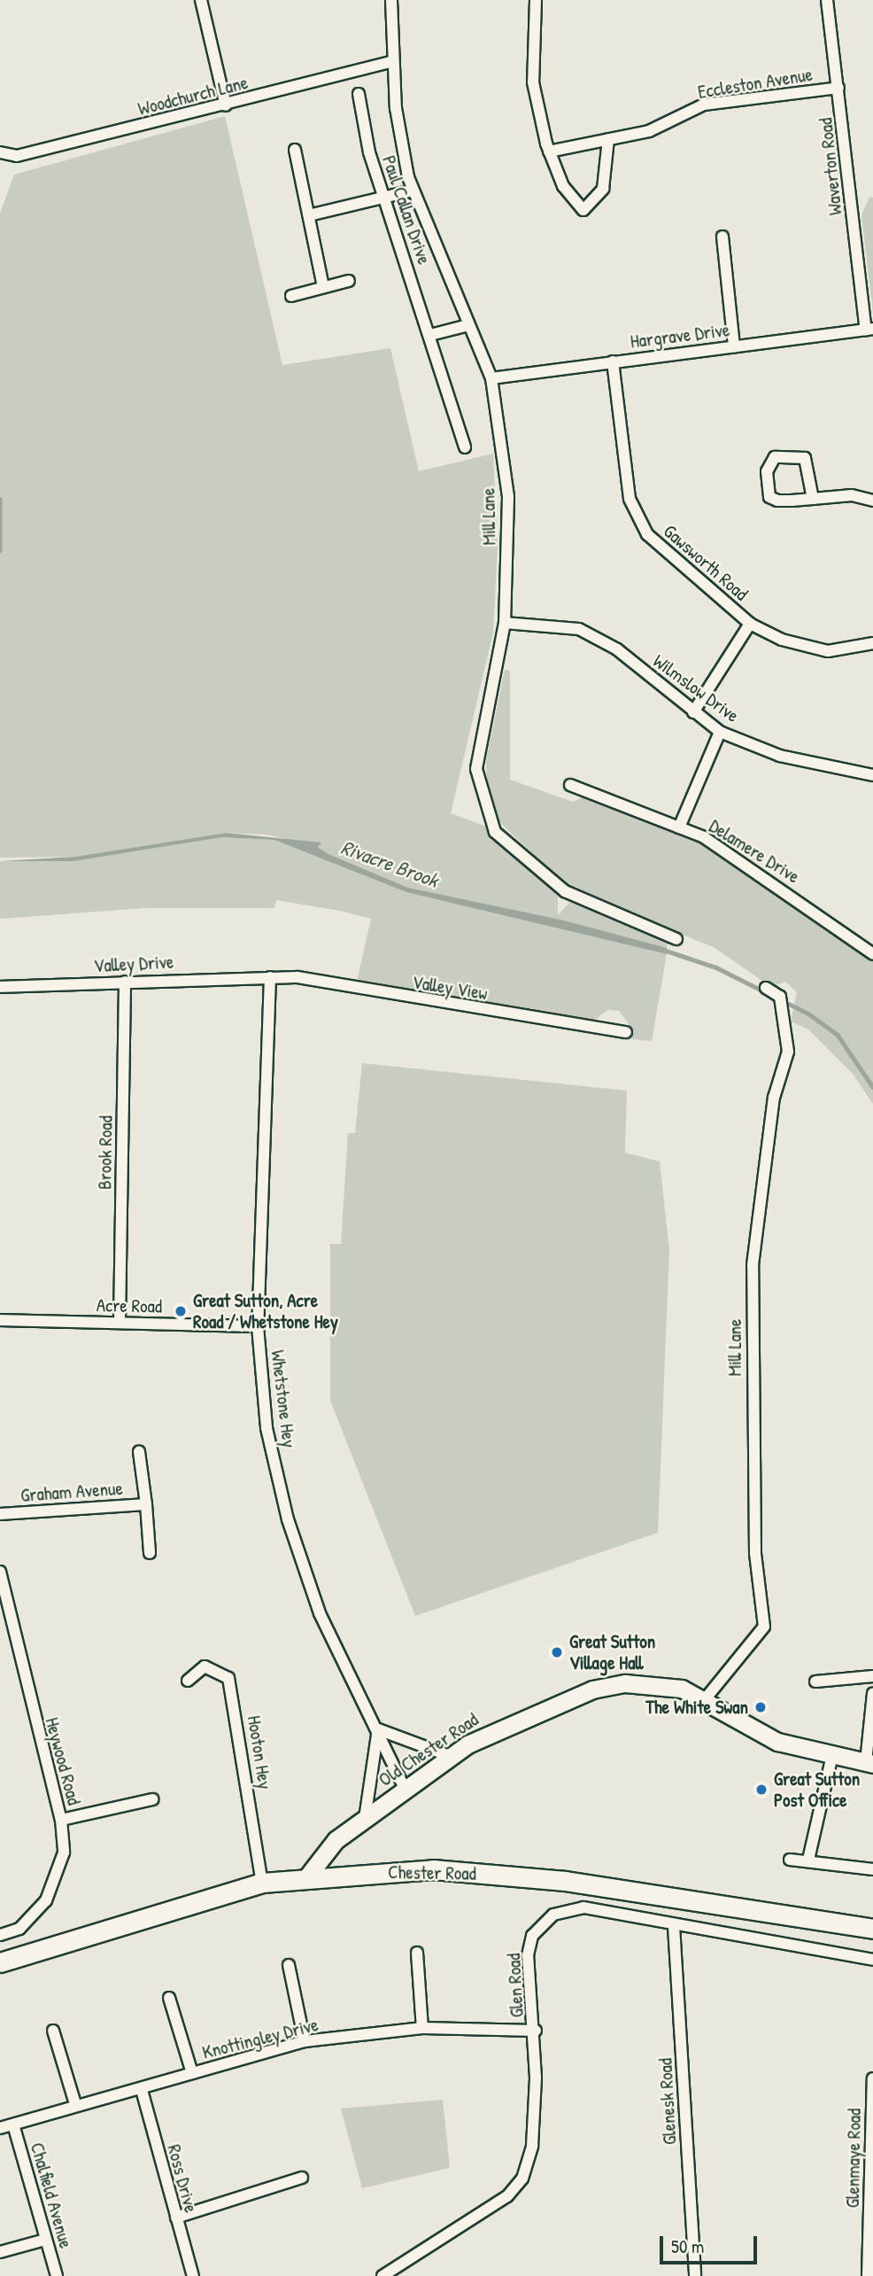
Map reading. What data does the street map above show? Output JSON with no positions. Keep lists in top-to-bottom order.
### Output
{
  "streets": {
    "main road": ["Old Chester Road", "Chester Road"],
    "street": [
      "Eccleston Avenue",
      "Woodchurch Lane",
      "Waverton Road",
      "Paul Callan Drive",
      "Hargrave Drive",
      "Mill Lane",
      "Gawsworth Road",
      "Wilmslow Drive",
      "Delamere Drive",
      "Valley Drive",
      "Valley View",
      "Brook Road",
      "Acre Road",
      "Whetstone Hey",
      "Graham Avenue",
      "Hooton Hey",
      "Heywood Road",
      "Glen Road",
      "Knottingley Drive",
      "Glenesk Road",
      "Glenmaye Road",
      "Ross Drive",
      "Chalfield Avenue"
    ]
  },
  "crossings": [
    ["Eccleston Avenue", "Waverton Road"],
    ["Woodchurch Lane", "Mill Lane"],
    ["Waverton Road", "Hargrave Drive"],
    ["Hargrave Drive", "Mill Lane"],
    ["Hargrave Drive", "Gawsworth Road"],
    ["Mill Lane", "Wilmslow Drive"],
    ["Mill Lane", "Old Chester Road"],
    ["Valley Drive", "Valley View"],
    ["Valley Drive", "Brook Road"],
    ["Valley Drive", "Whetstone Hey"],
    ["Valley View", "Whetstone Hey"],
    ["Brook Road", "Acre Road"],
    ["Acre Road", "Whetstone Hey"],
    ["Whetstone Hey", "Old Chester Road"],
    ["Old Chester Road", "Chester Road"],
    ["Hooton Hey", "Chester Road"],
    ["Glen Road", "Knottingley Drive"],
    ["Glen Road", "Glenesk Road"],
    ["Knottingley Drive", "Ross Drive"],
    ["Knottingley Drive", "Chalfield Avenue"]
  ],
  "water": ["Rivacre Brook"],
  "places": [
    "Great Sutton, Acre Road / Whetstone Hey",
    "Great Sutton Village Hall",
    "The White Swan",
    "Great Sutton Post Office"
  ],
  "scale_bar": "50 m"
}
